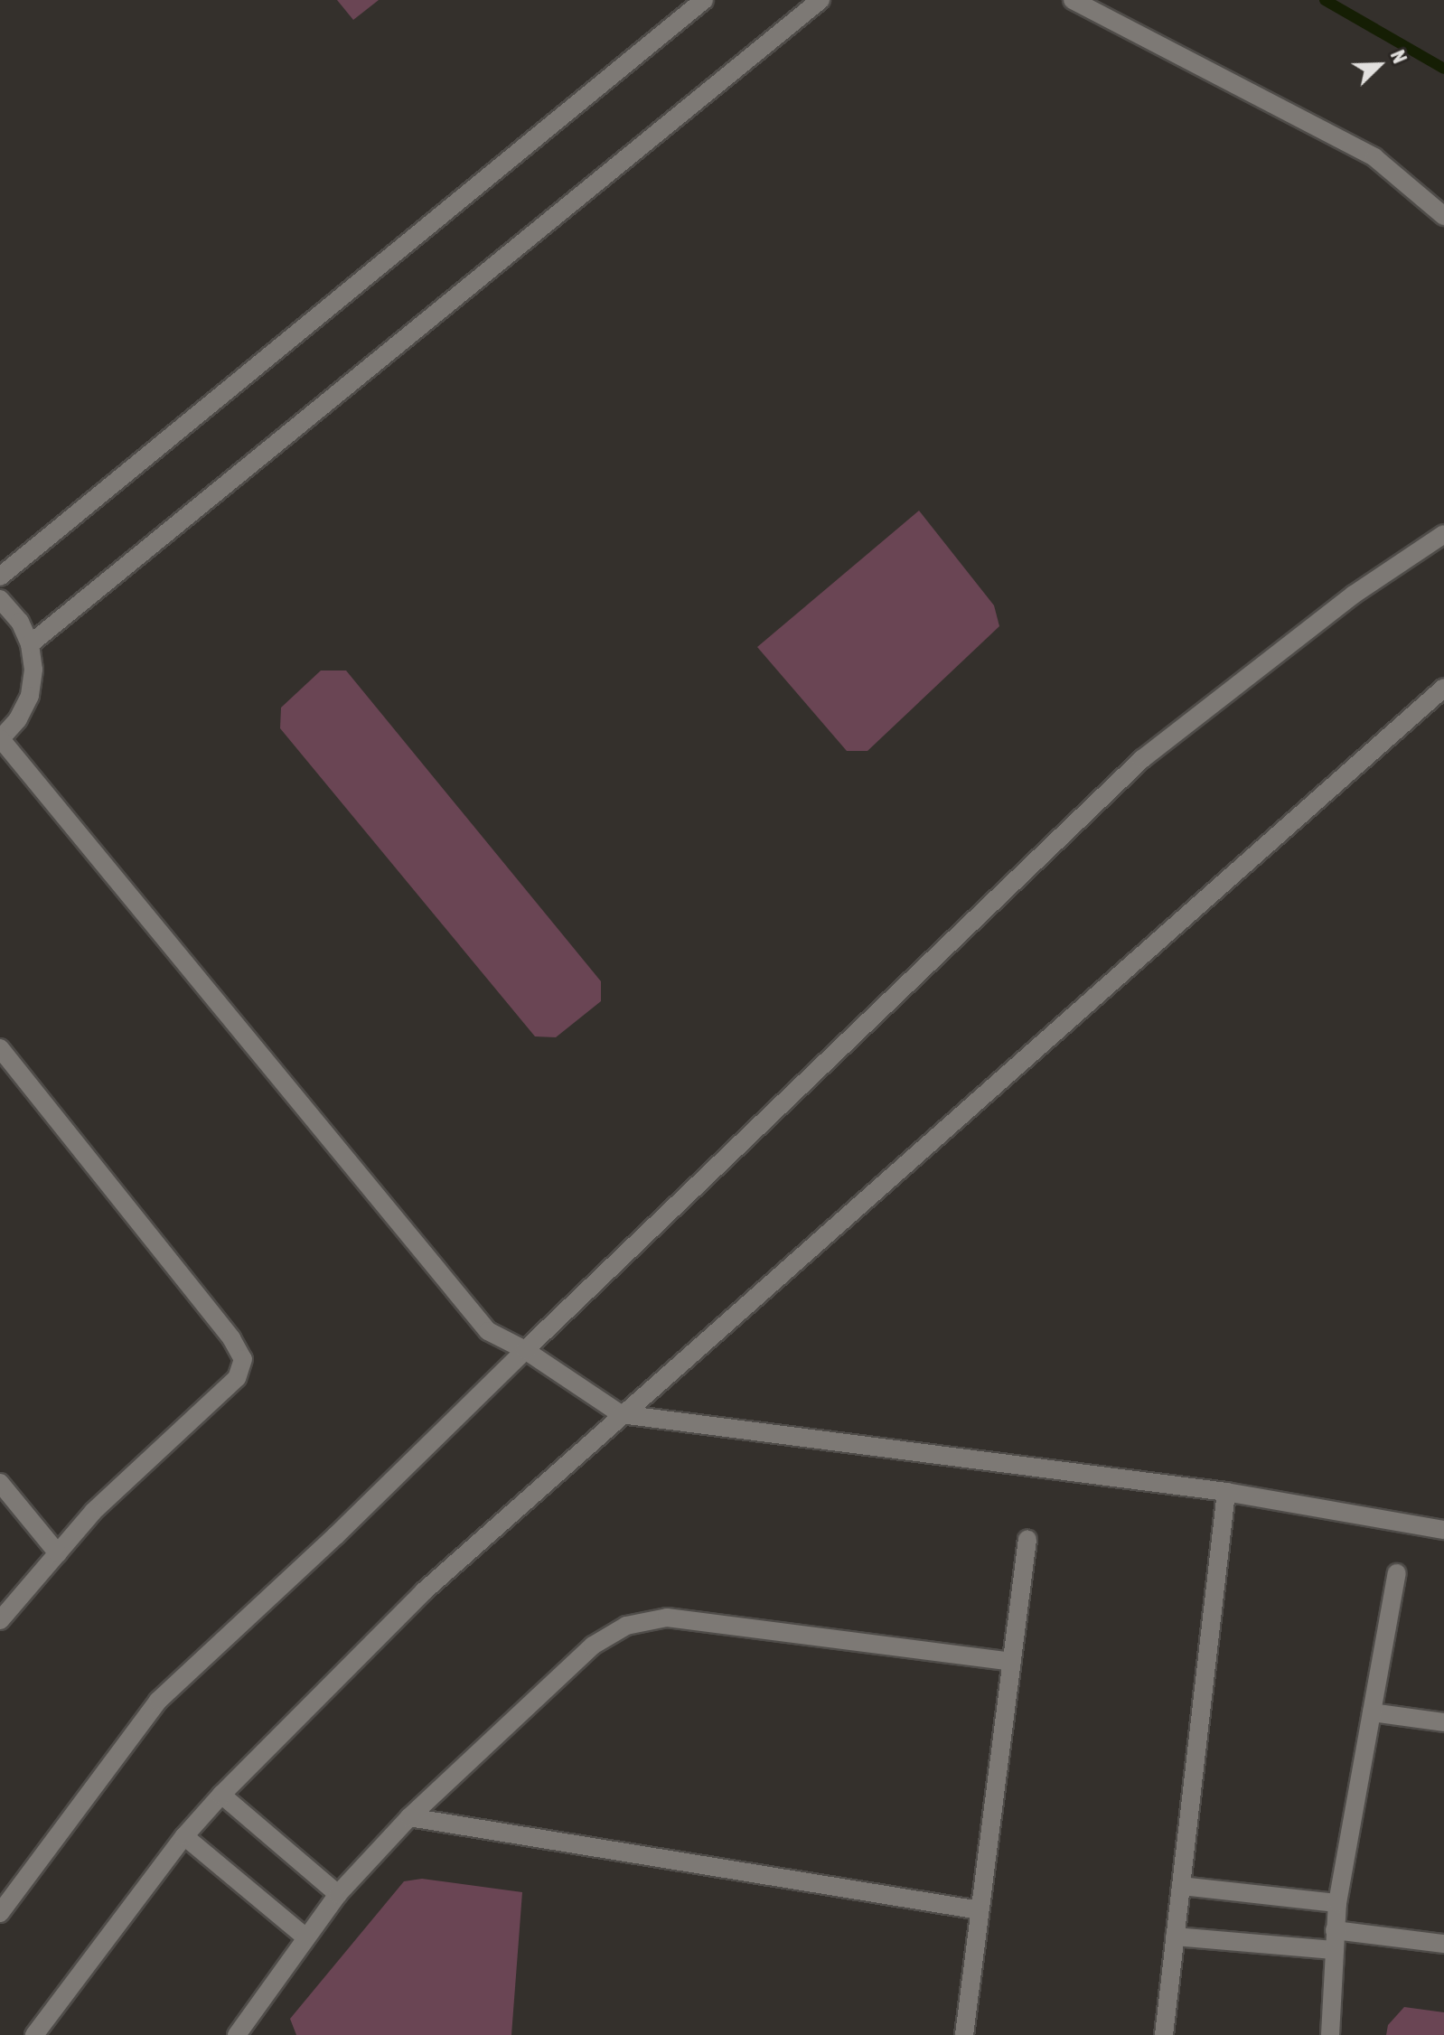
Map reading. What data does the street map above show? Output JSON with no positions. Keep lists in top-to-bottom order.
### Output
{
  "north": "top right"
}
